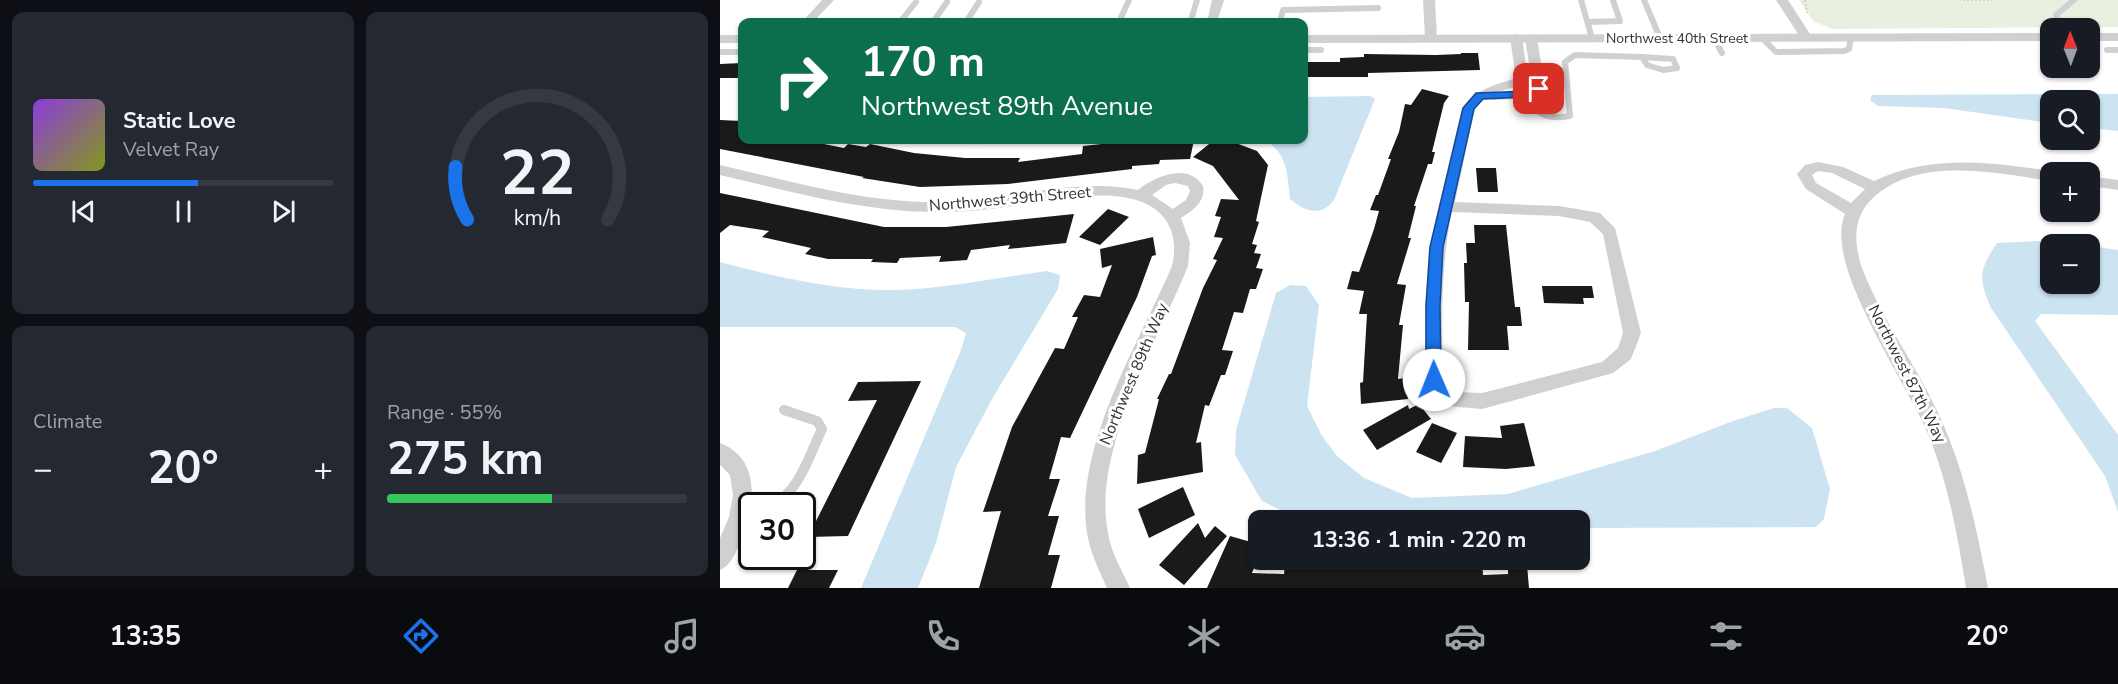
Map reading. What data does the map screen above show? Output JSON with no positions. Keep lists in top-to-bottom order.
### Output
{
  "streets": {
    "street": [
      "Northwest 40th Street",
      "Northwest 39th Street",
      "Northwest 89th Way",
      "Northwest 87th Way"
    ]
  },
  "north": "top",
  "page": {
    "map_buttons": ["+", "−"],
    "turn": ["170 m", "Northwest 89th Avenue"],
    "song": ["Static Love", "Velvet Ray"],
    "tile": [
      "Climate",
      ["Range · 55%", "275 km"]
    ],
    "heat": ["−", "20°", "+"],
    "limit": "30",
    "trip": "13:36 · 1 min · 220 m",
    "tabs": ["13:35", "20°"],
    "gauge": ["22", "km/h"]
  }
}
